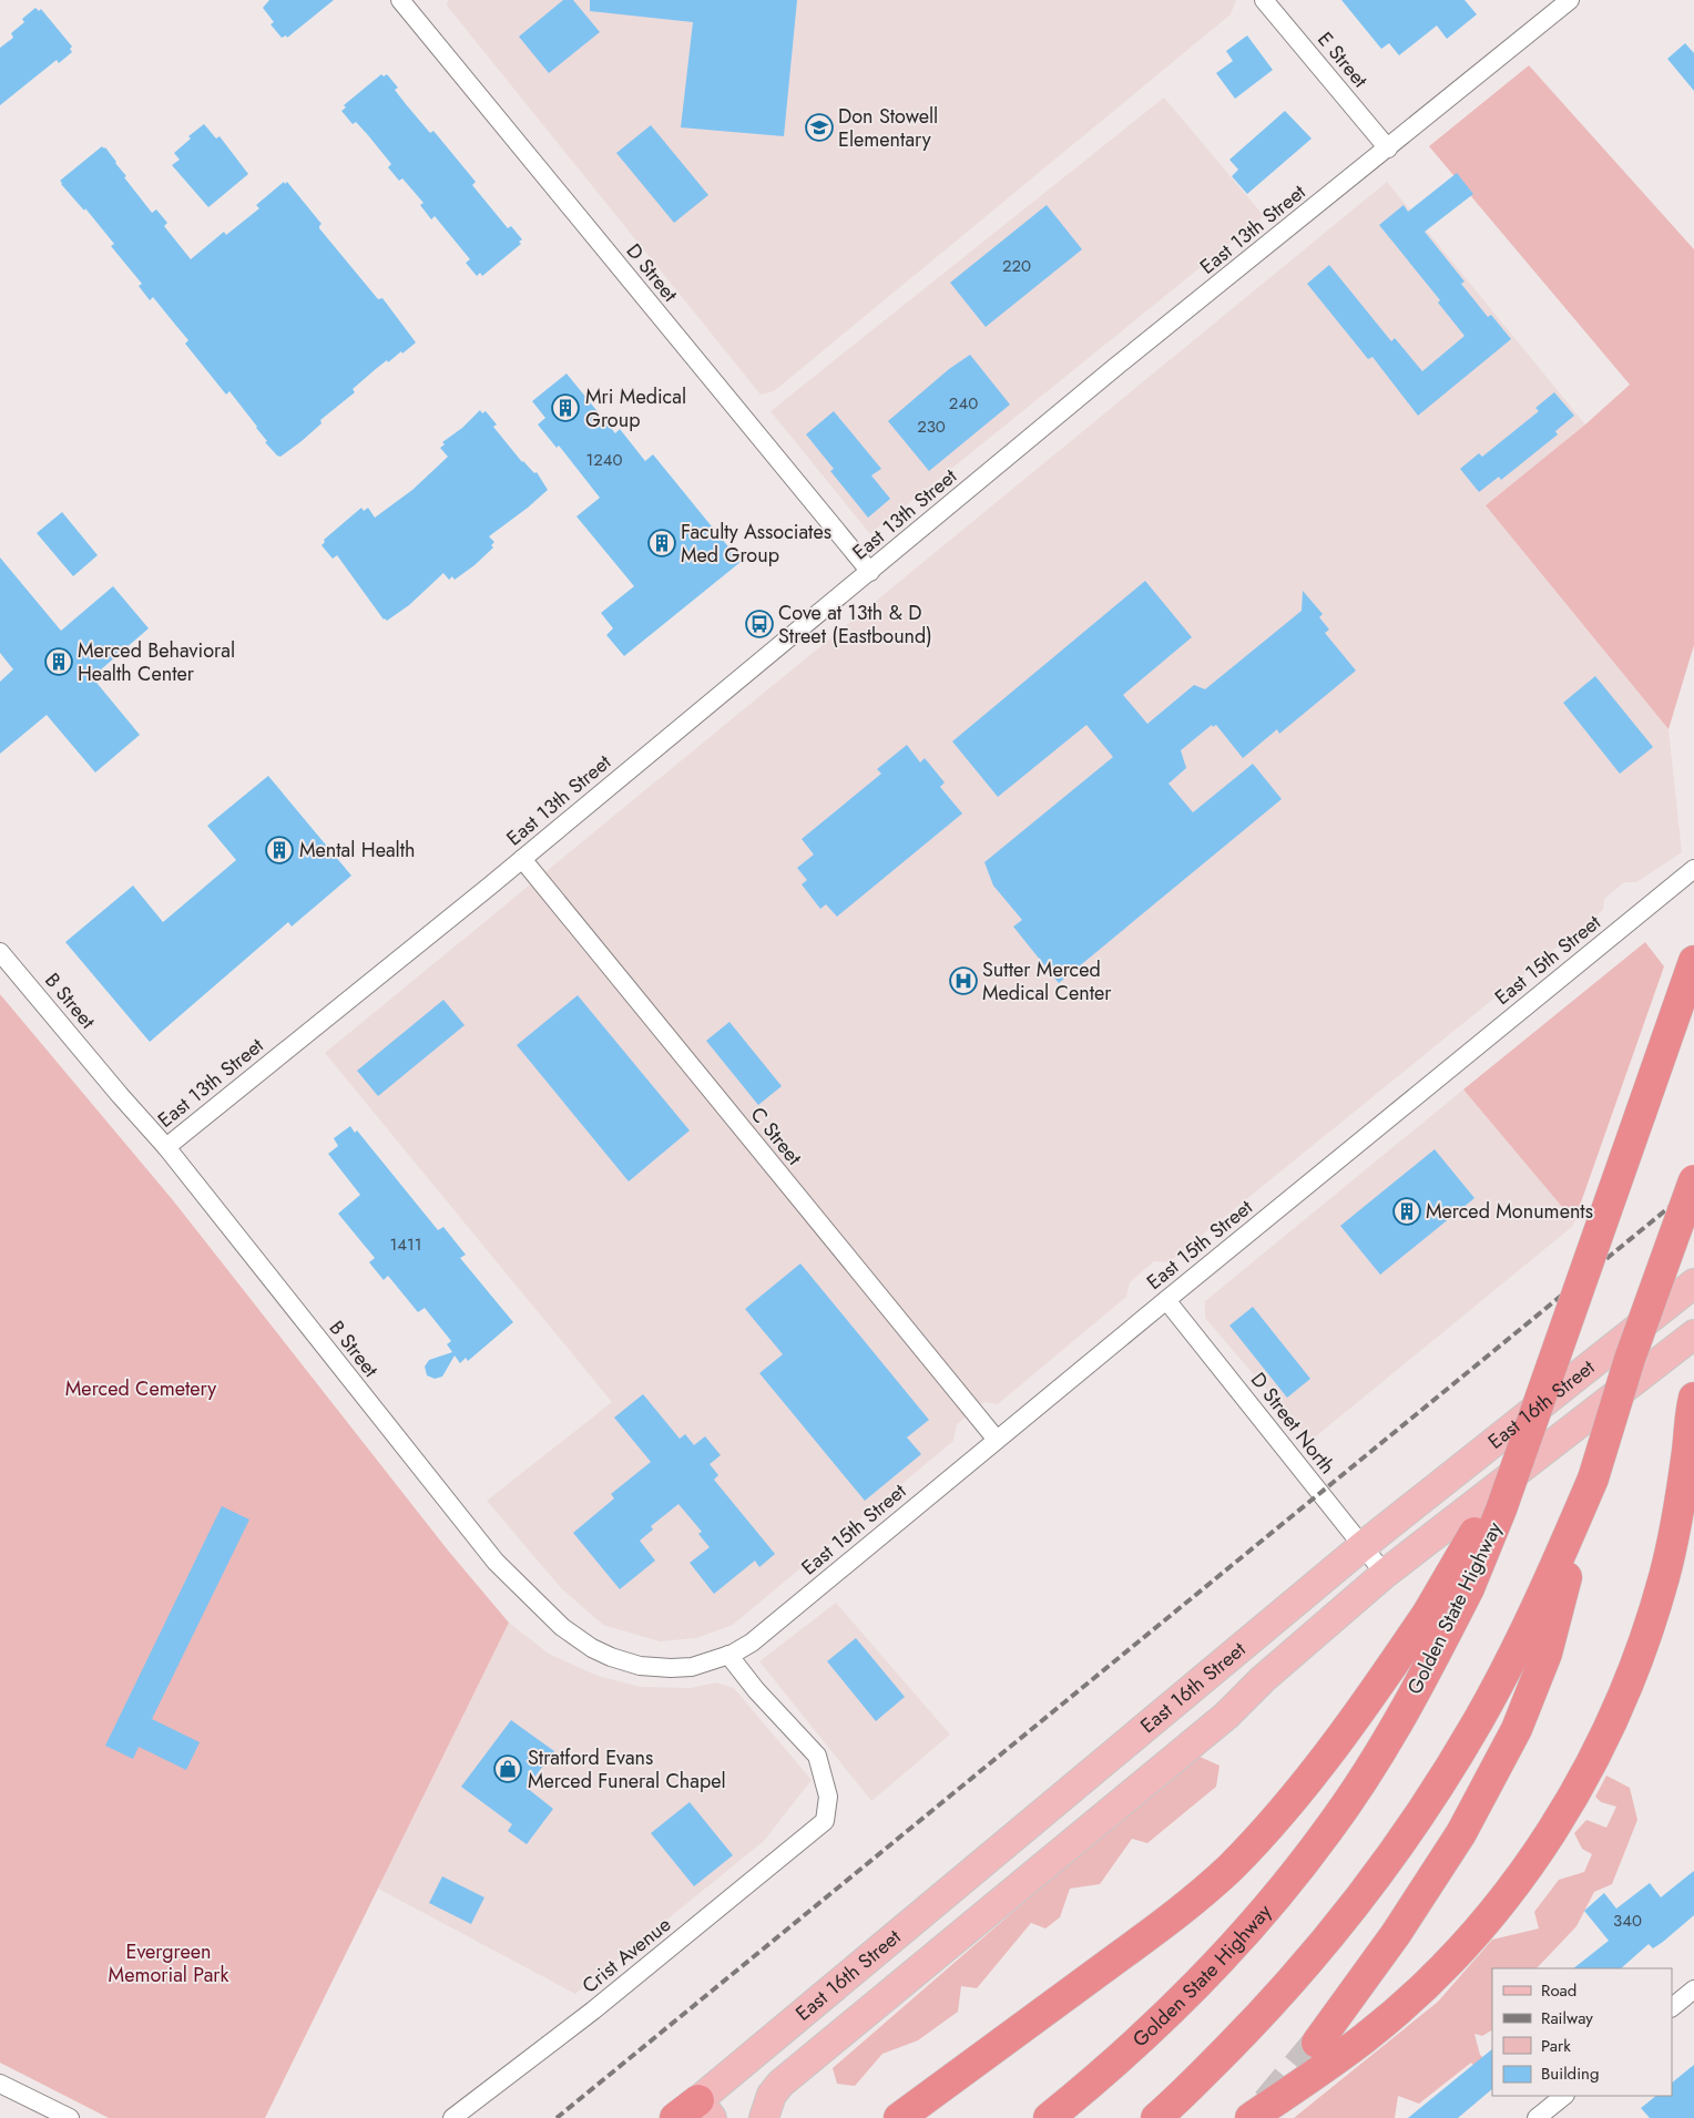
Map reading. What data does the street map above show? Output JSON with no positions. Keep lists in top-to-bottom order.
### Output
{
  "streets": {
    "highway": ["Golden State Highway"],
    "main road": ["East 16th Street"],
    "street": [
      "E Street",
      "East 13th Street",
      "D Street",
      "East 15th Street",
      "B Street",
      "C Street",
      "D Street North",
      "Crist Avenue"
    ]
  },
  "crossings": [
    ["E Street", "East 13th Street"],
    ["East 13th Street", "D Street"],
    ["East 13th Street", "B Street"],
    ["East 13th Street", "C Street"],
    ["East 15th Street", "B Street"],
    ["East 15th Street", "C Street"],
    ["East 15th Street", "D Street North"],
    ["East 15th Street", "Crist Avenue"],
    ["B Street", "Crist Avenue"],
    ["East 16th Street", "D Street North"]
  ],
  "parks": ["Merced Cemetery", "Evergreen Memorial Park"],
  "places": {
    "school or university": ["Don Stowell Elementary"],
    "building": [
      "Mri Medical Group",
      "Faculty Associates Med Group",
      "Merced Behavioral Health Center",
      "Mental Health",
      "Merced Monuments"
    ],
    "bus stop": ["Cove at 13th & D Street (Eastbound)"],
    "hospital": ["Sutter Merced Medical Center"],
    "shop": ["Stratford Evans Merced Funeral Chapel"]
  },
  "house_numbers": [
    "220",
    "240",
    "230",
    "1240",
    "1411",
    "340"
  ],
  "legend": [
    "Road",
    "Railway",
    "Park",
    "Building"
  ]
}
